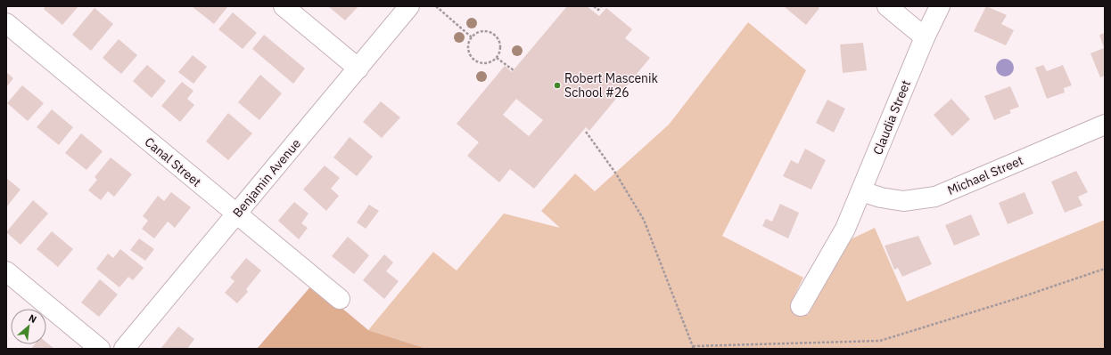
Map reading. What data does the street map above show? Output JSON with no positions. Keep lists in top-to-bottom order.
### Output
{
  "streets": {
    "street": [
      "Claudia Street",
      "Canal Street",
      "Michael Street",
      "Benjamin Avenue"
    ]
  },
  "crossings": [
    ["Claudia Street", "Michael Street"],
    ["Canal Street", "Benjamin Avenue"]
  ],
  "places": ["Robert Mascenik School #26"],
  "north": "top right"
}
